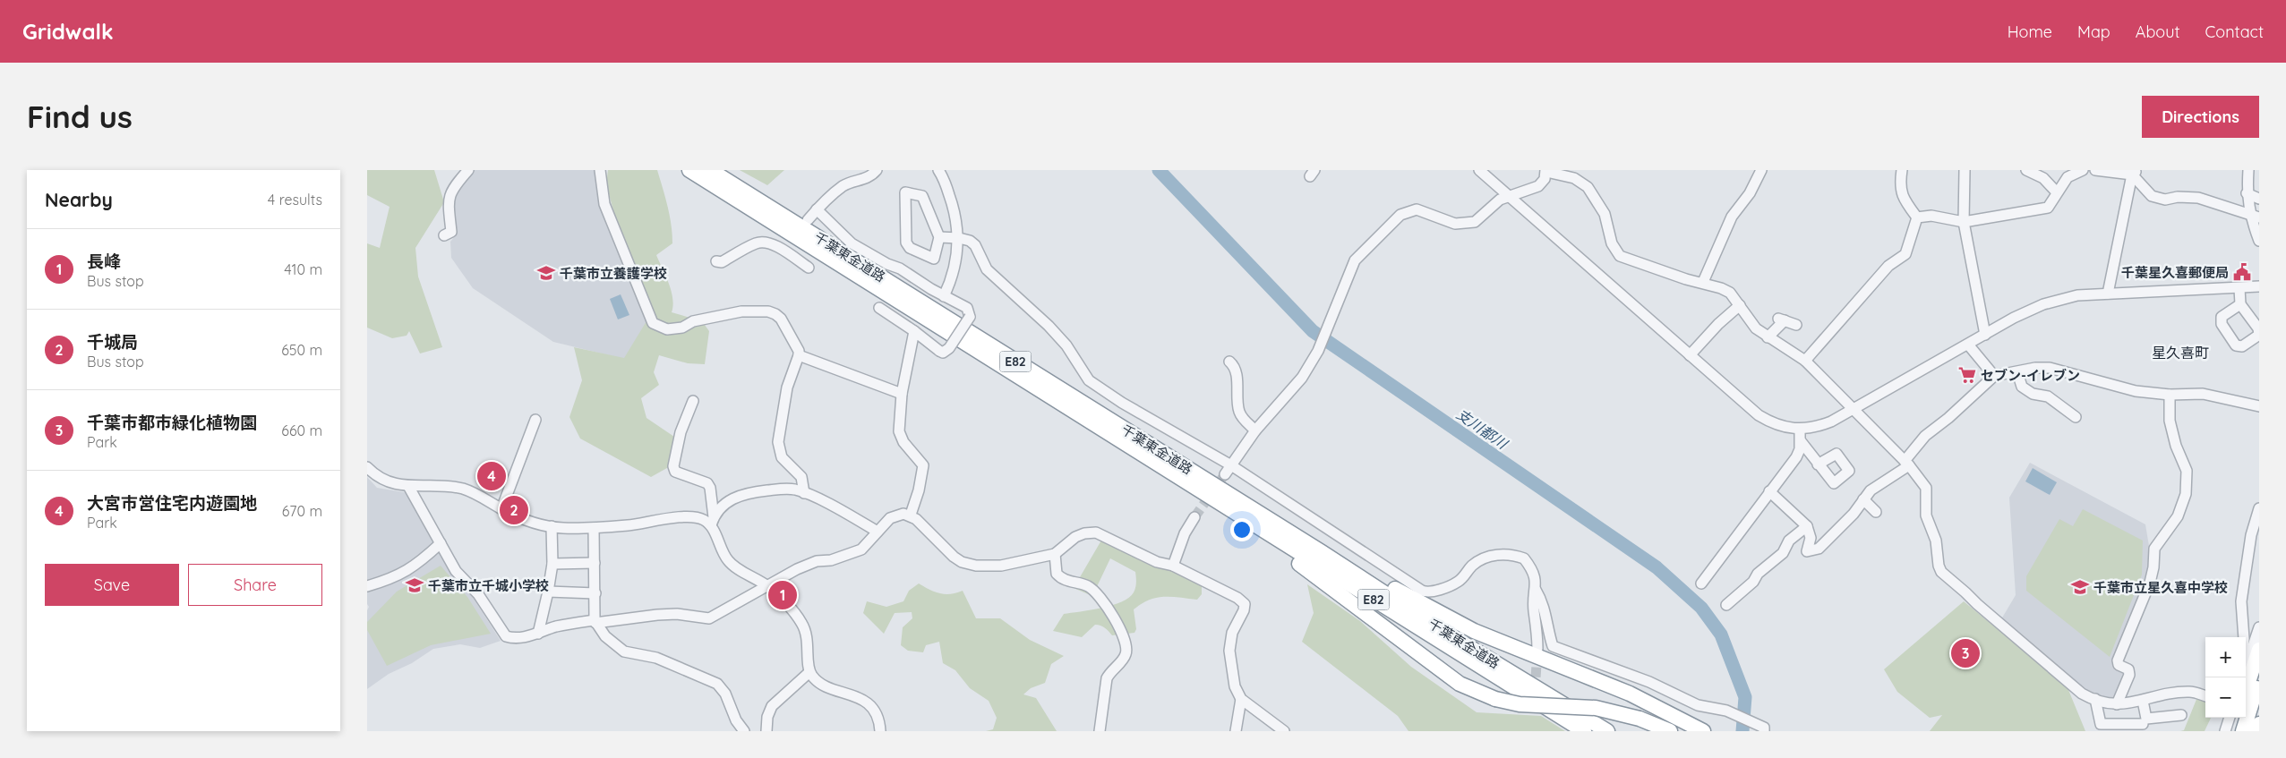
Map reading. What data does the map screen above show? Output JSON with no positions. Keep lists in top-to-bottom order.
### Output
{
  "streets": {
    "highway": ["千葉東金道路", "E82"]
  },
  "crossings": [
    ["千葉東金道路", "E82"]
  ],
  "districts": ["星久喜町"],
  "water": ["支川都川"],
  "places": {
    "public building": ["千葉星久喜郵便局"],
    "school or university": ["千葉市立養護学校", "千葉市立千城小学校", "千葉市立星久喜中学校"],
    "supermarket": ["セブン-イレブン"]
  },
  "page": {
    "header": "Gridwalk",
    "nav": [
      "Home",
      "Map",
      "About",
      "Contact"
    ],
    "buttons": [
      "Directions",
      ["Save", "Share"]
    ],
    "title": "Find us",
    "heading": ["Nearby", "4 results"],
    "list": [
      {
        "mark": "1",
        "name": "長峰",
        "note": "Bus stop",
        "value": "410 m"
      },
      {
        "mark": "2",
        "name": "千城局",
        "note": "Bus stop",
        "value": "650 m"
      },
      {
        "mark": "3",
        "name": "千葉市都市緑化植物園",
        "note": "Park",
        "value": "660 m"
      },
      {
        "mark": "4",
        "name": "大宮市営住宅内遊園地",
        "note": "Park",
        "value": "670 m"
      }
    ],
    "pins": [
      "4",
      "2",
      "1",
      "3"
    ],
    "map_buttons": ["+", "−"]
  }
}
